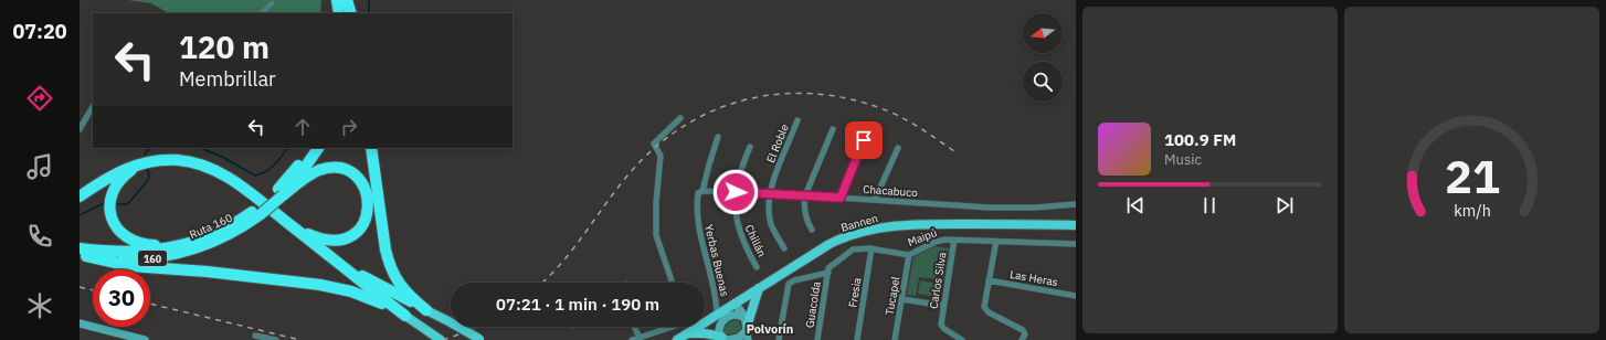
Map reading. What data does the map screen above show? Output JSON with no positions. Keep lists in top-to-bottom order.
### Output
{
  "streets": {
    "highway": ["Ruta 160", "160"],
    "main road": ["Bannen"],
    "street": [
      "El Roble",
      "Chacabuco",
      "Maipú",
      "Chillán",
      "Yerbas Buenas",
      "Las Heras",
      "Carlos Silva",
      "Fresia",
      "Tucapel",
      "Guacolda"
    ]
  },
  "crossings": [
    ["El Roble", "Chacabuco"],
    ["Chacabuco", "Chillán"],
    ["Chacabuco", "Yerbas Buenas"],
    ["Bannen", "Yerbas Buenas"],
    ["Maipú", "Carlos Silva"],
    ["Maipú", "Fresia"],
    ["Maipú", "Tucapel"],
    ["Maipú", "Guacolda"]
  ],
  "districts": ["Polvorín"],
  "north": "left",
  "page": {
    "tabs": "07:20",
    "turn": ["120 m", "Membrillar"],
    "song": ["100.9 FM", "Music"],
    "limit": "30",
    "trip": "07:21 · 1 min · 190 m",
    "gauge": ["21", "km/h"]
  }
}
